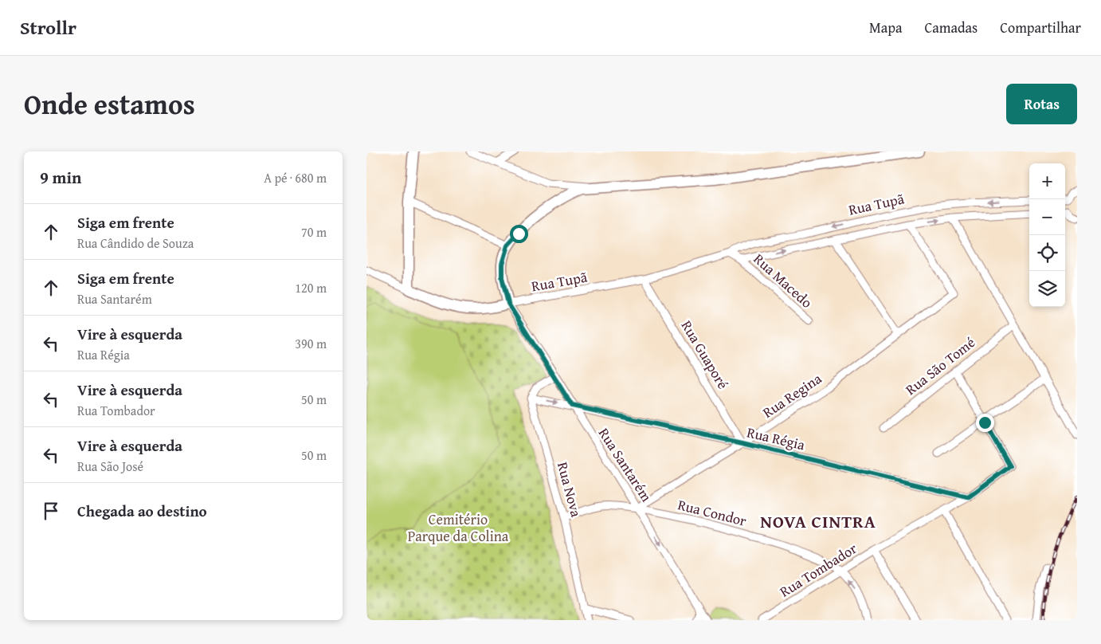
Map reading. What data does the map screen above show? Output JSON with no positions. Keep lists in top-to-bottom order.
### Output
{
  "streets": {
    "street": [
      "Rua Tupã",
      "Rua Macedo",
      "Rua Guaporé",
      "Rua São Tomé",
      "Rua Regina",
      "Rua Régia",
      "Rua Santarém",
      "Rua Nova",
      "Rua Condor",
      "Rua Tombador"
    ]
  },
  "crossings": [
    ["Rua Tupã", "Rua Macedo"],
    ["Rua Tupã", "Rua Guaporé"],
    ["Rua Tupã", "Rua Regina"],
    ["Rua Tupã", "Rua Santarém"],
    ["Rua Guaporé", "Rua Regina"],
    ["Rua Guaporé", "Rua Régia"],
    ["Rua Regina", "Rua Régia"],
    ["Rua Regina", "Rua Santarém"],
    ["Rua Regina", "Rua Condor"],
    ["Rua Régia", "Rua Santarém"],
    ["Rua Régia", "Rua Nova"],
    ["Rua Régia", "Rua Tombador"],
    ["Rua Santarém", "Rua Condor"],
    ["Rua Nova", "Rua Condor"],
    ["Rua Condor", "Rua Tombador"]
  ],
  "districts": ["NOVA CINTRA"],
  "parks": ["Cemitério Parque da Colina"],
  "page": {
    "header": "Strollr",
    "nav": ["Mapa", "Camadas", "Compartilhar"],
    "title": "Onde estamos",
    "buttons": "Rotas",
    "heading": ["9 min", "A pé · 680 m"],
    "map_buttons": ["+", "−"],
    "list": [
      ["Siga em frente", "Rua Cândido de Souza", "70 m"],
      ["Siga em frente", "Rua Santarém", "120 m"],
      ["Vire à esquerda", "Rua Régia", "390 m"],
      ["Vire à esquerda", "Rua Tombador", "50 m"],
      ["Vire à esquerda", "Rua São José", "50 m"],
      "Chegada ao destino"
    ]
  }
}
